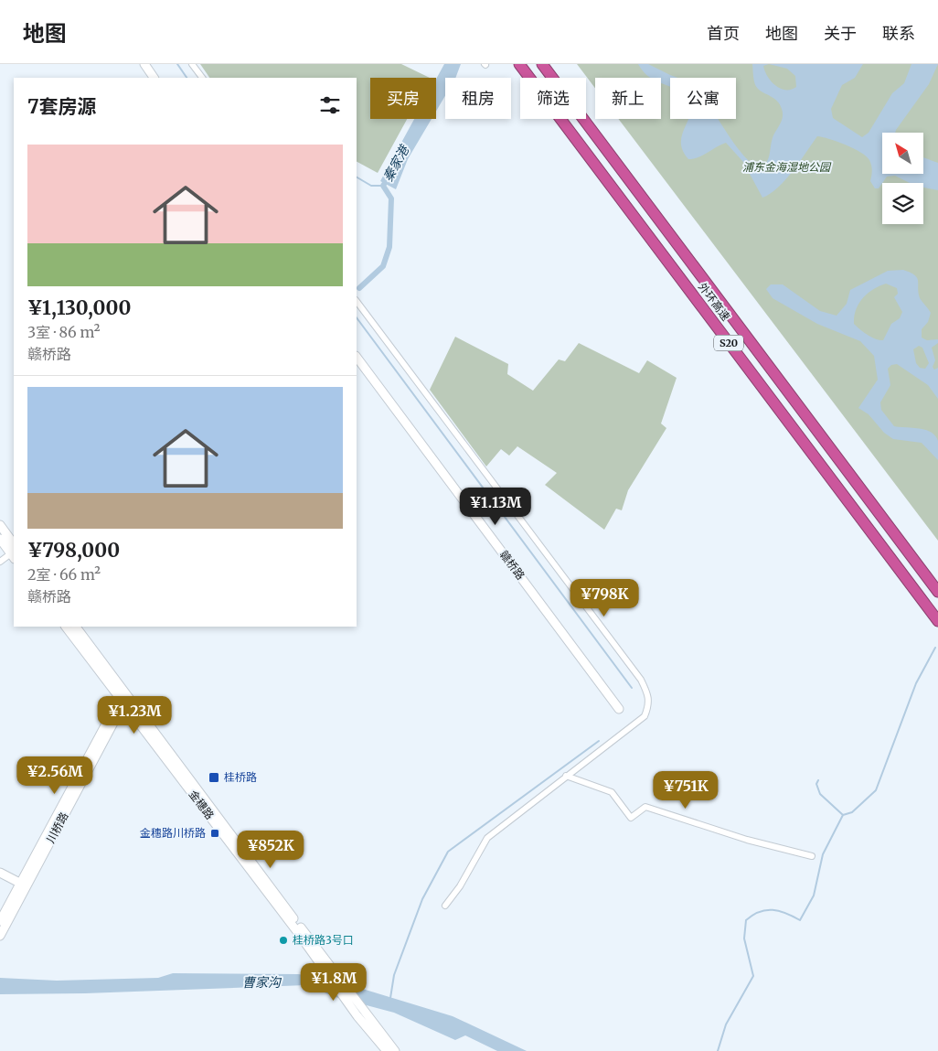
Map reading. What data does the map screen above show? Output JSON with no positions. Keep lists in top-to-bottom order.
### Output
{
  "streets": {
    "highway": ["外环高速", "S20"],
    "street": ["赣桥路", "金穗路", "川桥路"]
  },
  "crossings": [
    ["金穗路", "川桥路"]
  ],
  "water": ["秦家港", "曹家沟"],
  "parks": ["浦东金海湿地公园"],
  "places": {
    "transit": ["桂桥路", "金穗路川桥路"],
    "other": ["桂桥路3号口"]
  },
  "north": "top left",
  "page": {
    "header": "地图",
    "nav": [
      "首页",
      "地图",
      "关于",
      "联系"
    ],
    "chip": [
      "买房",
      "租房",
      "筛选",
      "新上",
      "公寓"
    ],
    "heading": "7套房源",
    "list": [
      {
        "name": "¥1,130,000",
        "note": "3室 · 86 m² · 赣桥路"
      },
      {
        "name": "¥798,000",
        "note": "2室 · 66 m² · 赣桥路"
      }
    ],
    "price": [
      "¥1.13M",
      "¥798K",
      "¥1.23M",
      "¥2.56M",
      "¥751K",
      "¥852K",
      "¥1.8M"
    ]
  }
}
